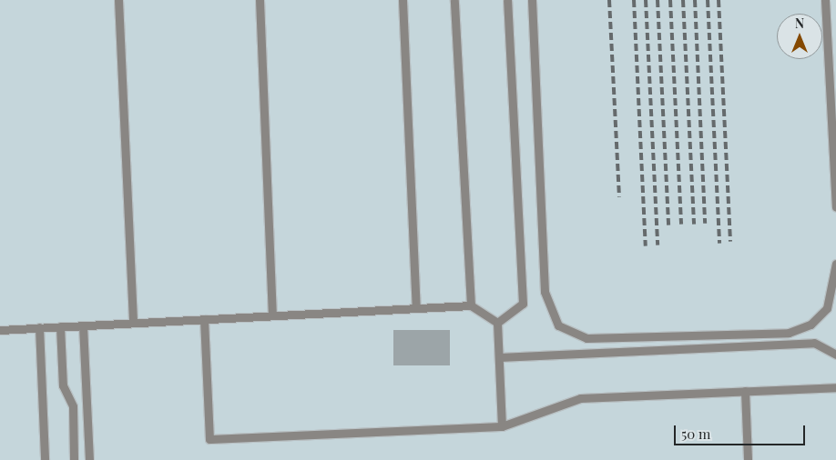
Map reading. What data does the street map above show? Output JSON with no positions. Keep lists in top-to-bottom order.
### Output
{
  "scale_bar": "50 m",
  "north": "top"
}
